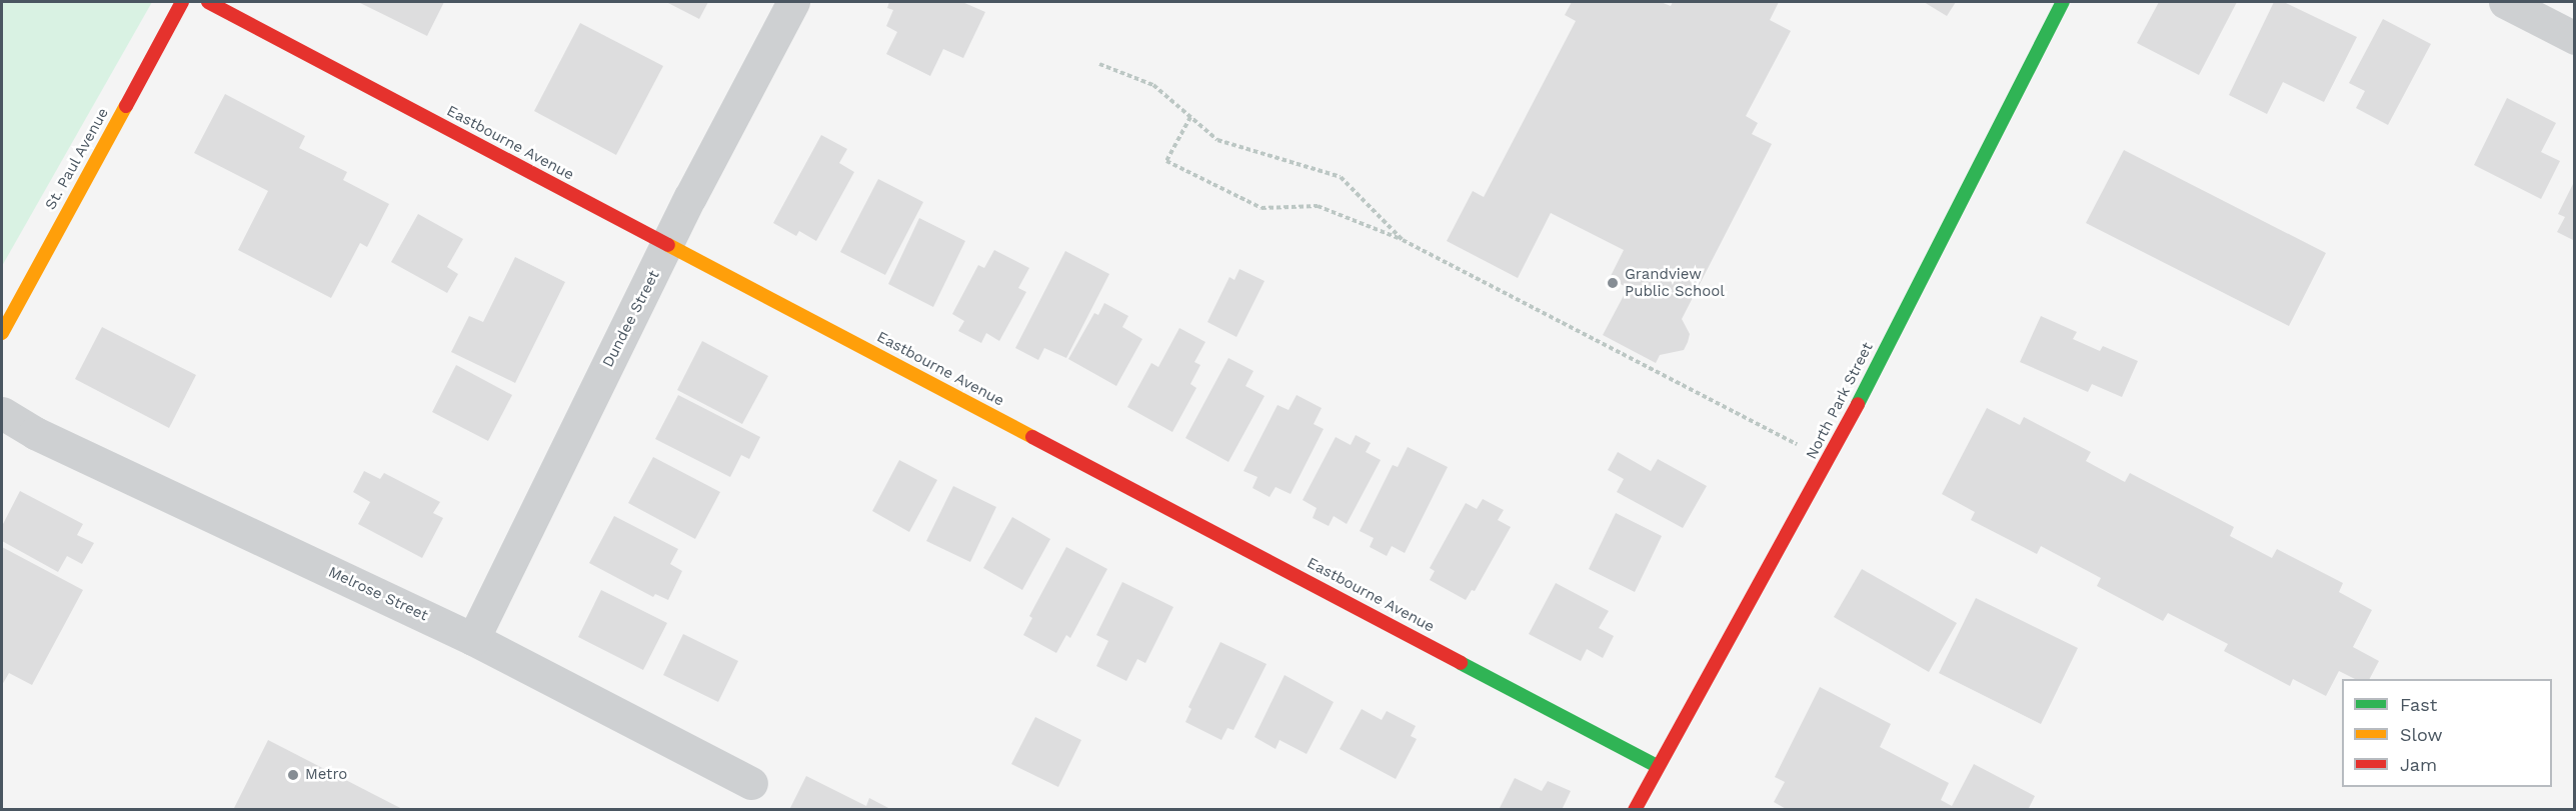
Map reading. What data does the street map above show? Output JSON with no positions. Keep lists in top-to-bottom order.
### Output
{
  "streets": {
    "street": [
      "Eastbourne Avenue",
      "St. Paul Avenue",
      "Dundee Street",
      "North Park Street",
      "Melrose Street"
    ]
  },
  "crossings": [
    ["Eastbourne Avenue", "Dundee Street"],
    ["Eastbourne Avenue", "North Park Street"],
    ["Dundee Street", "Melrose Street"]
  ],
  "places": ["Grandview Public School", "Metro"],
  "legend": ["Fast", "Slow", "Jam"]
}
